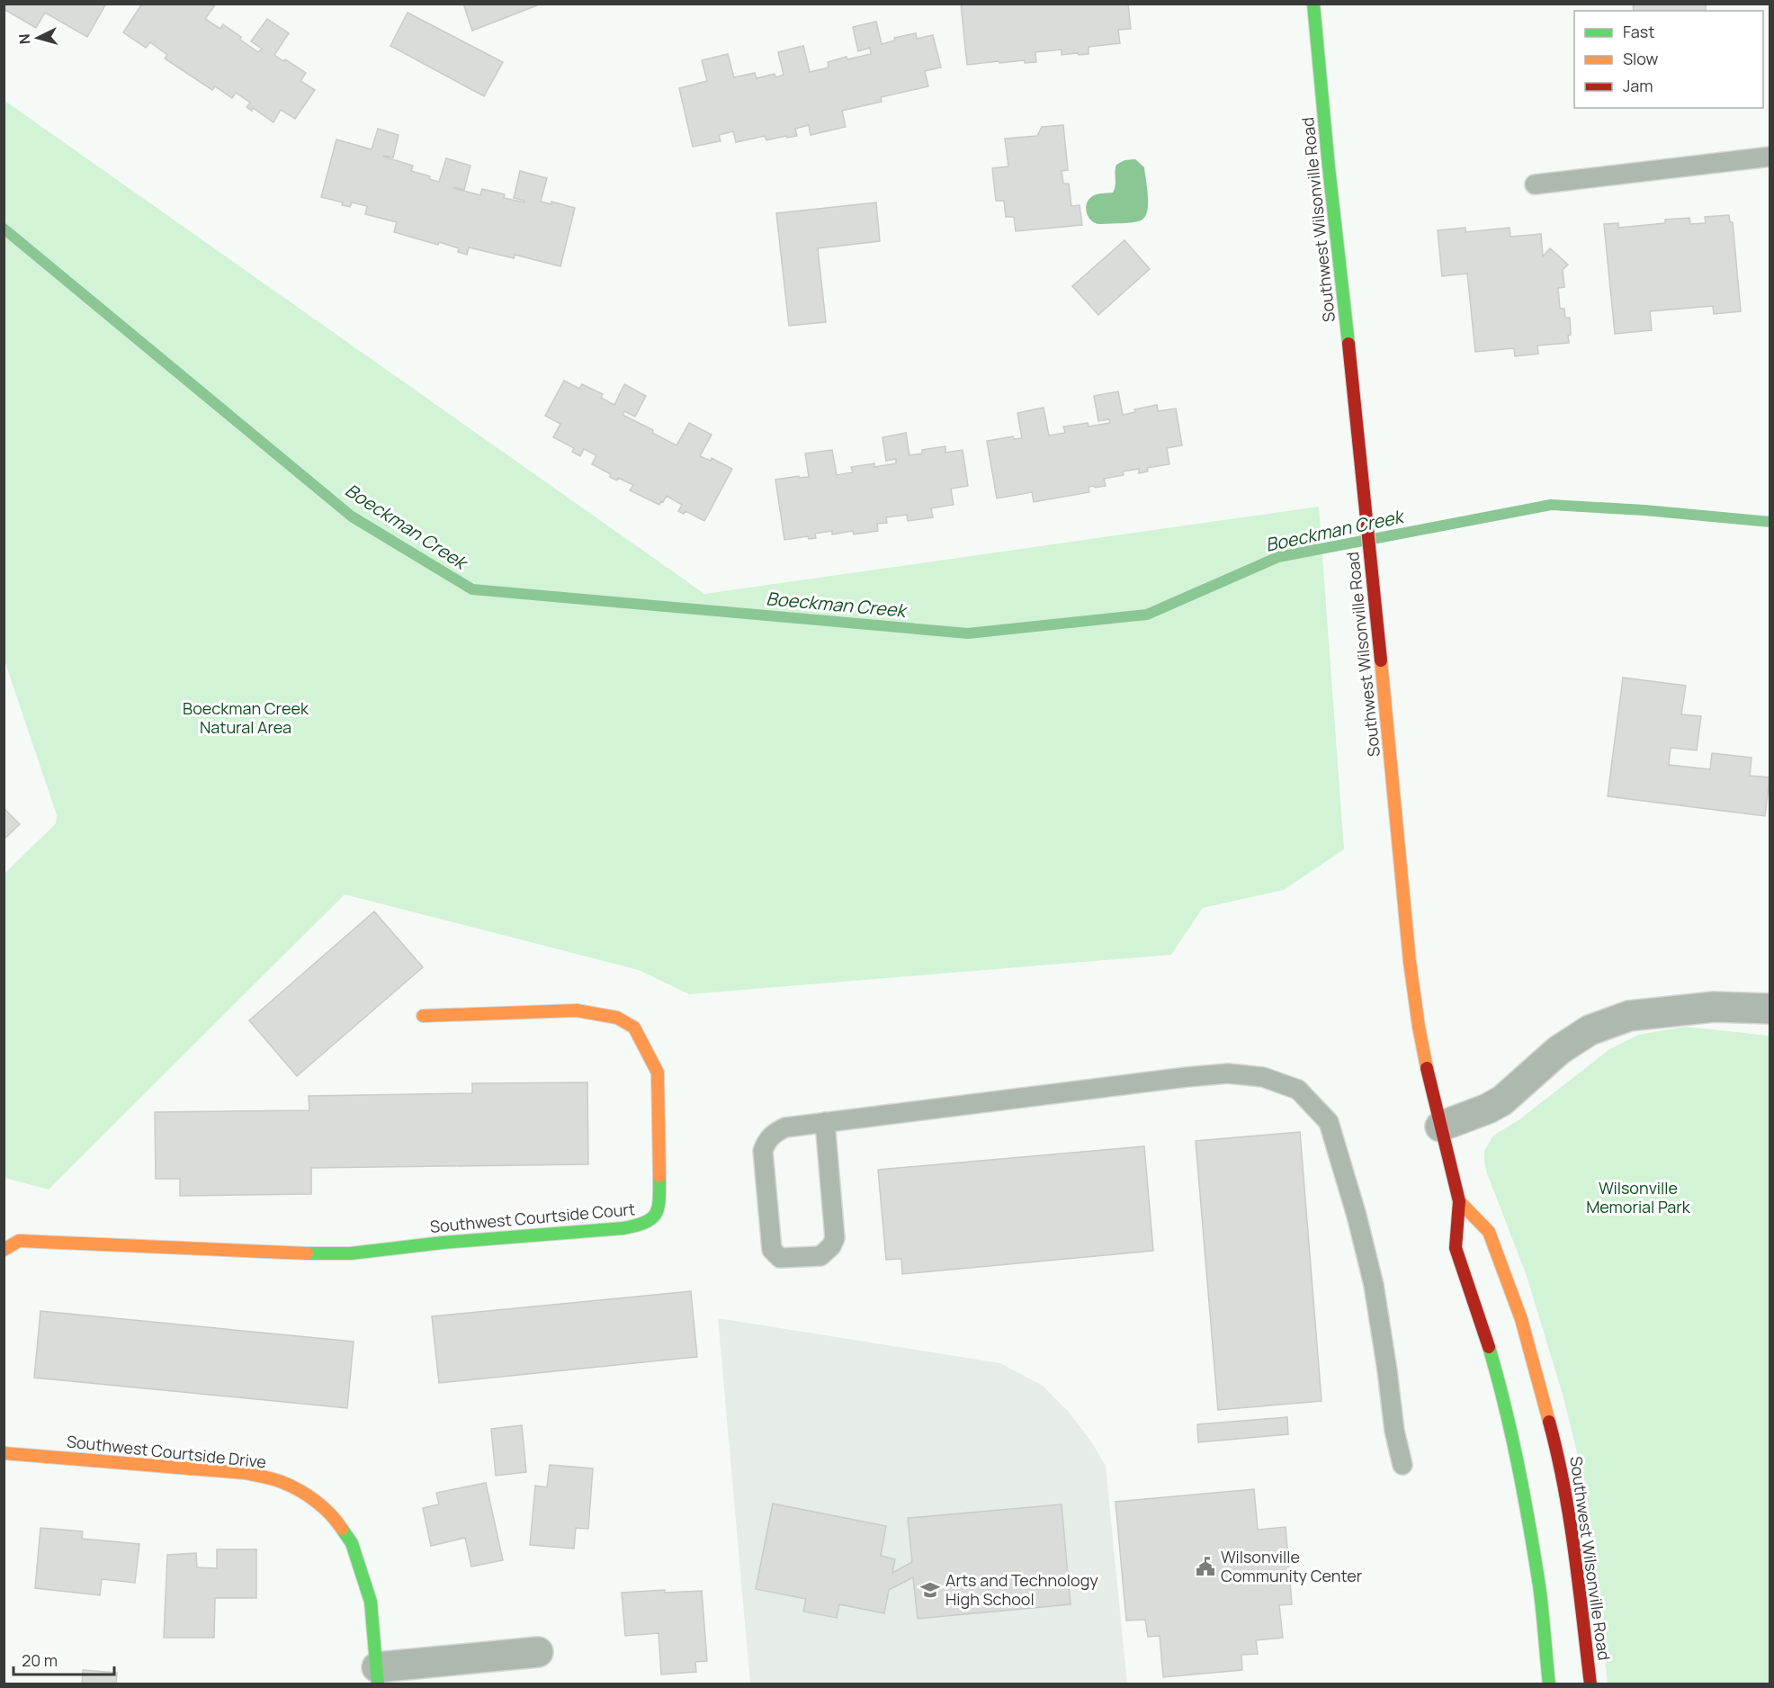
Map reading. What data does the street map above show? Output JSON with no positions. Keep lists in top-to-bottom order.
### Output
{
  "streets": {
    "main road": ["Southwest Wilsonville Road", "Southwest Courtside Court", "Southwest Courtside Drive"]
  },
  "water": ["Boeckman Creek"],
  "parks": ["Boeckman Creek Natural Area", "Wilsonville Memorial Park"],
  "places": {
    "public building": ["Wilsonville Community Center"],
    "school or university": ["Arts and Technology High School"]
  },
  "legend": ["Fast", "Slow", "Jam"],
  "scale_bar": "20 m",
  "north": "left"
}
